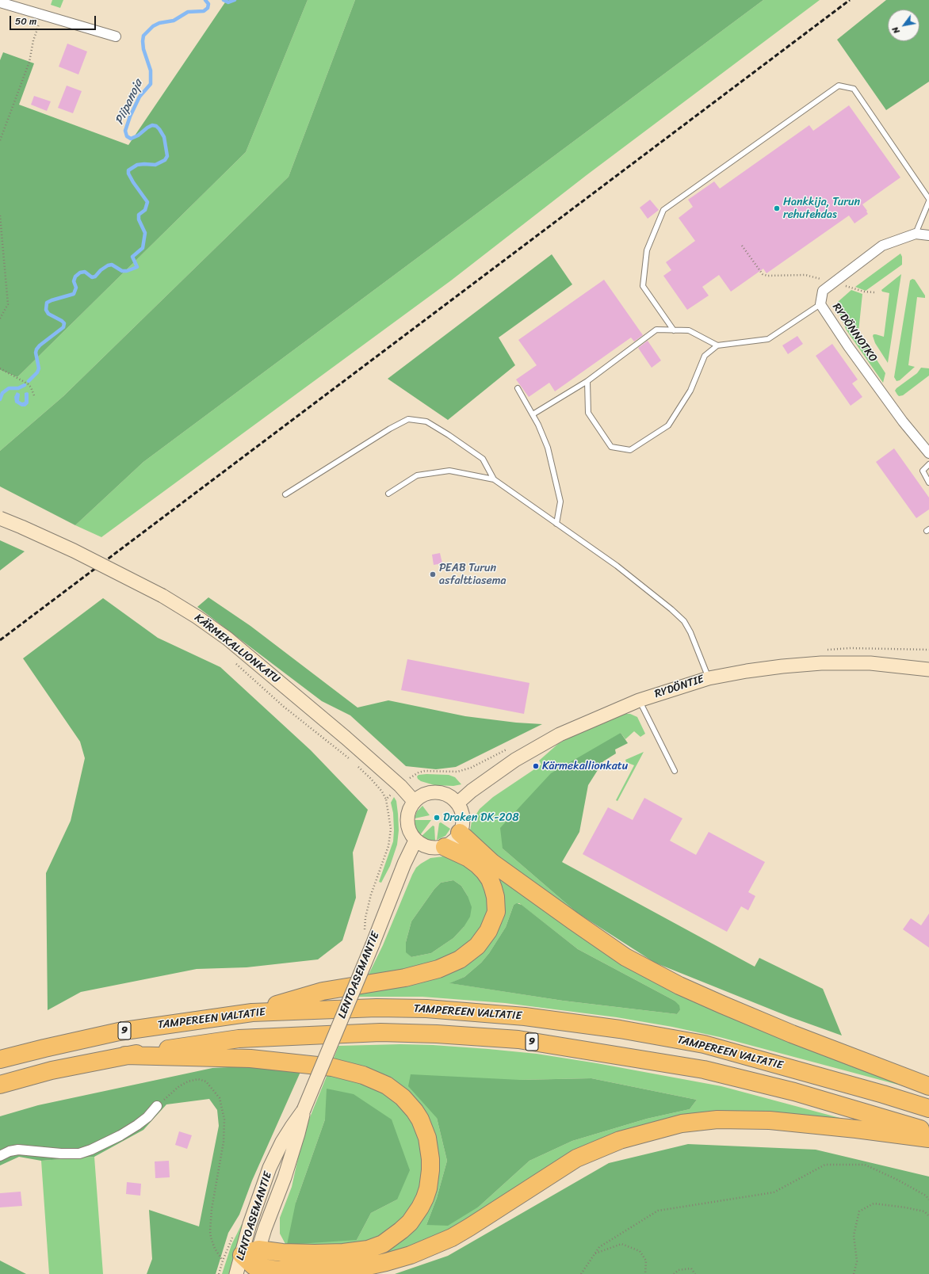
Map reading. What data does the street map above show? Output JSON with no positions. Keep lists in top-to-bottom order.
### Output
{
  "streets": {
    "highway": ["TAMPEREEN VALTATIE", "9"],
    "street": [
      "RYDÖNNOTKO",
      "KÄRMEKALLIONKATU",
      "RYDÖNTIE",
      "LENTOASEMANTIE"
    ]
  },
  "crossings": [
    ["KÄRMEKALLIONKATU", "RYDÖNTIE"],
    ["KÄRMEKALLIONKATU", "LENTOASEMANTIE"],
    ["RYDÖNTIE", "LENTOASEMANTIE"]
  ],
  "water": ["Piipanoja"],
  "places": [
    "Hankkija, Turun rehutehdas",
    "PEAB Turun asfalttiasema",
    "Kärmekallionkatu",
    "Draken DK-208"
  ],
  "scale_bar": "50 m",
  "north": "bottom left"
}
